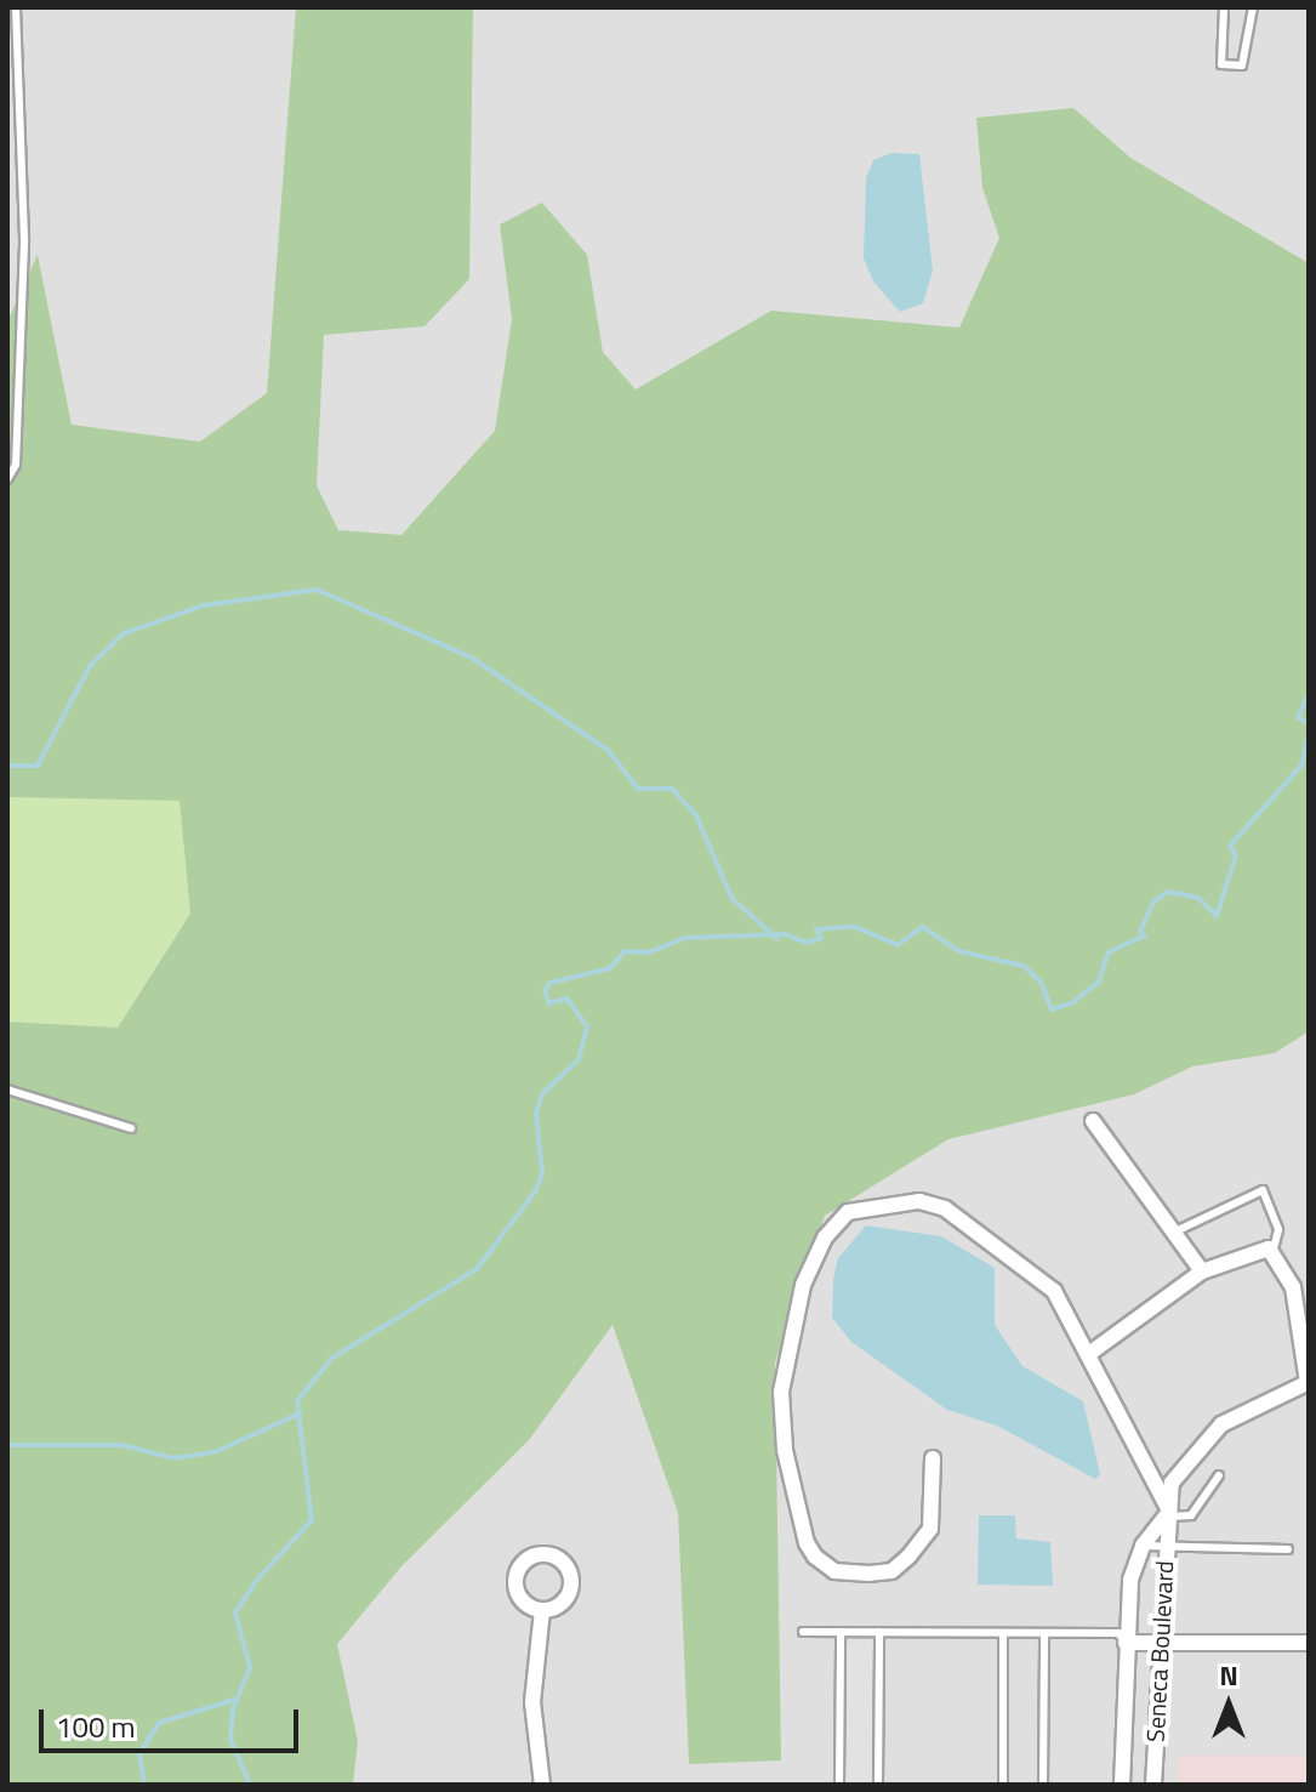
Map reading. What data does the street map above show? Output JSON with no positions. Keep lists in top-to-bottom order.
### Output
{
  "streets": {
    "street": ["Seneca Boulevard"]
  },
  "scale_bar": "100 m",
  "north": "top"
}
